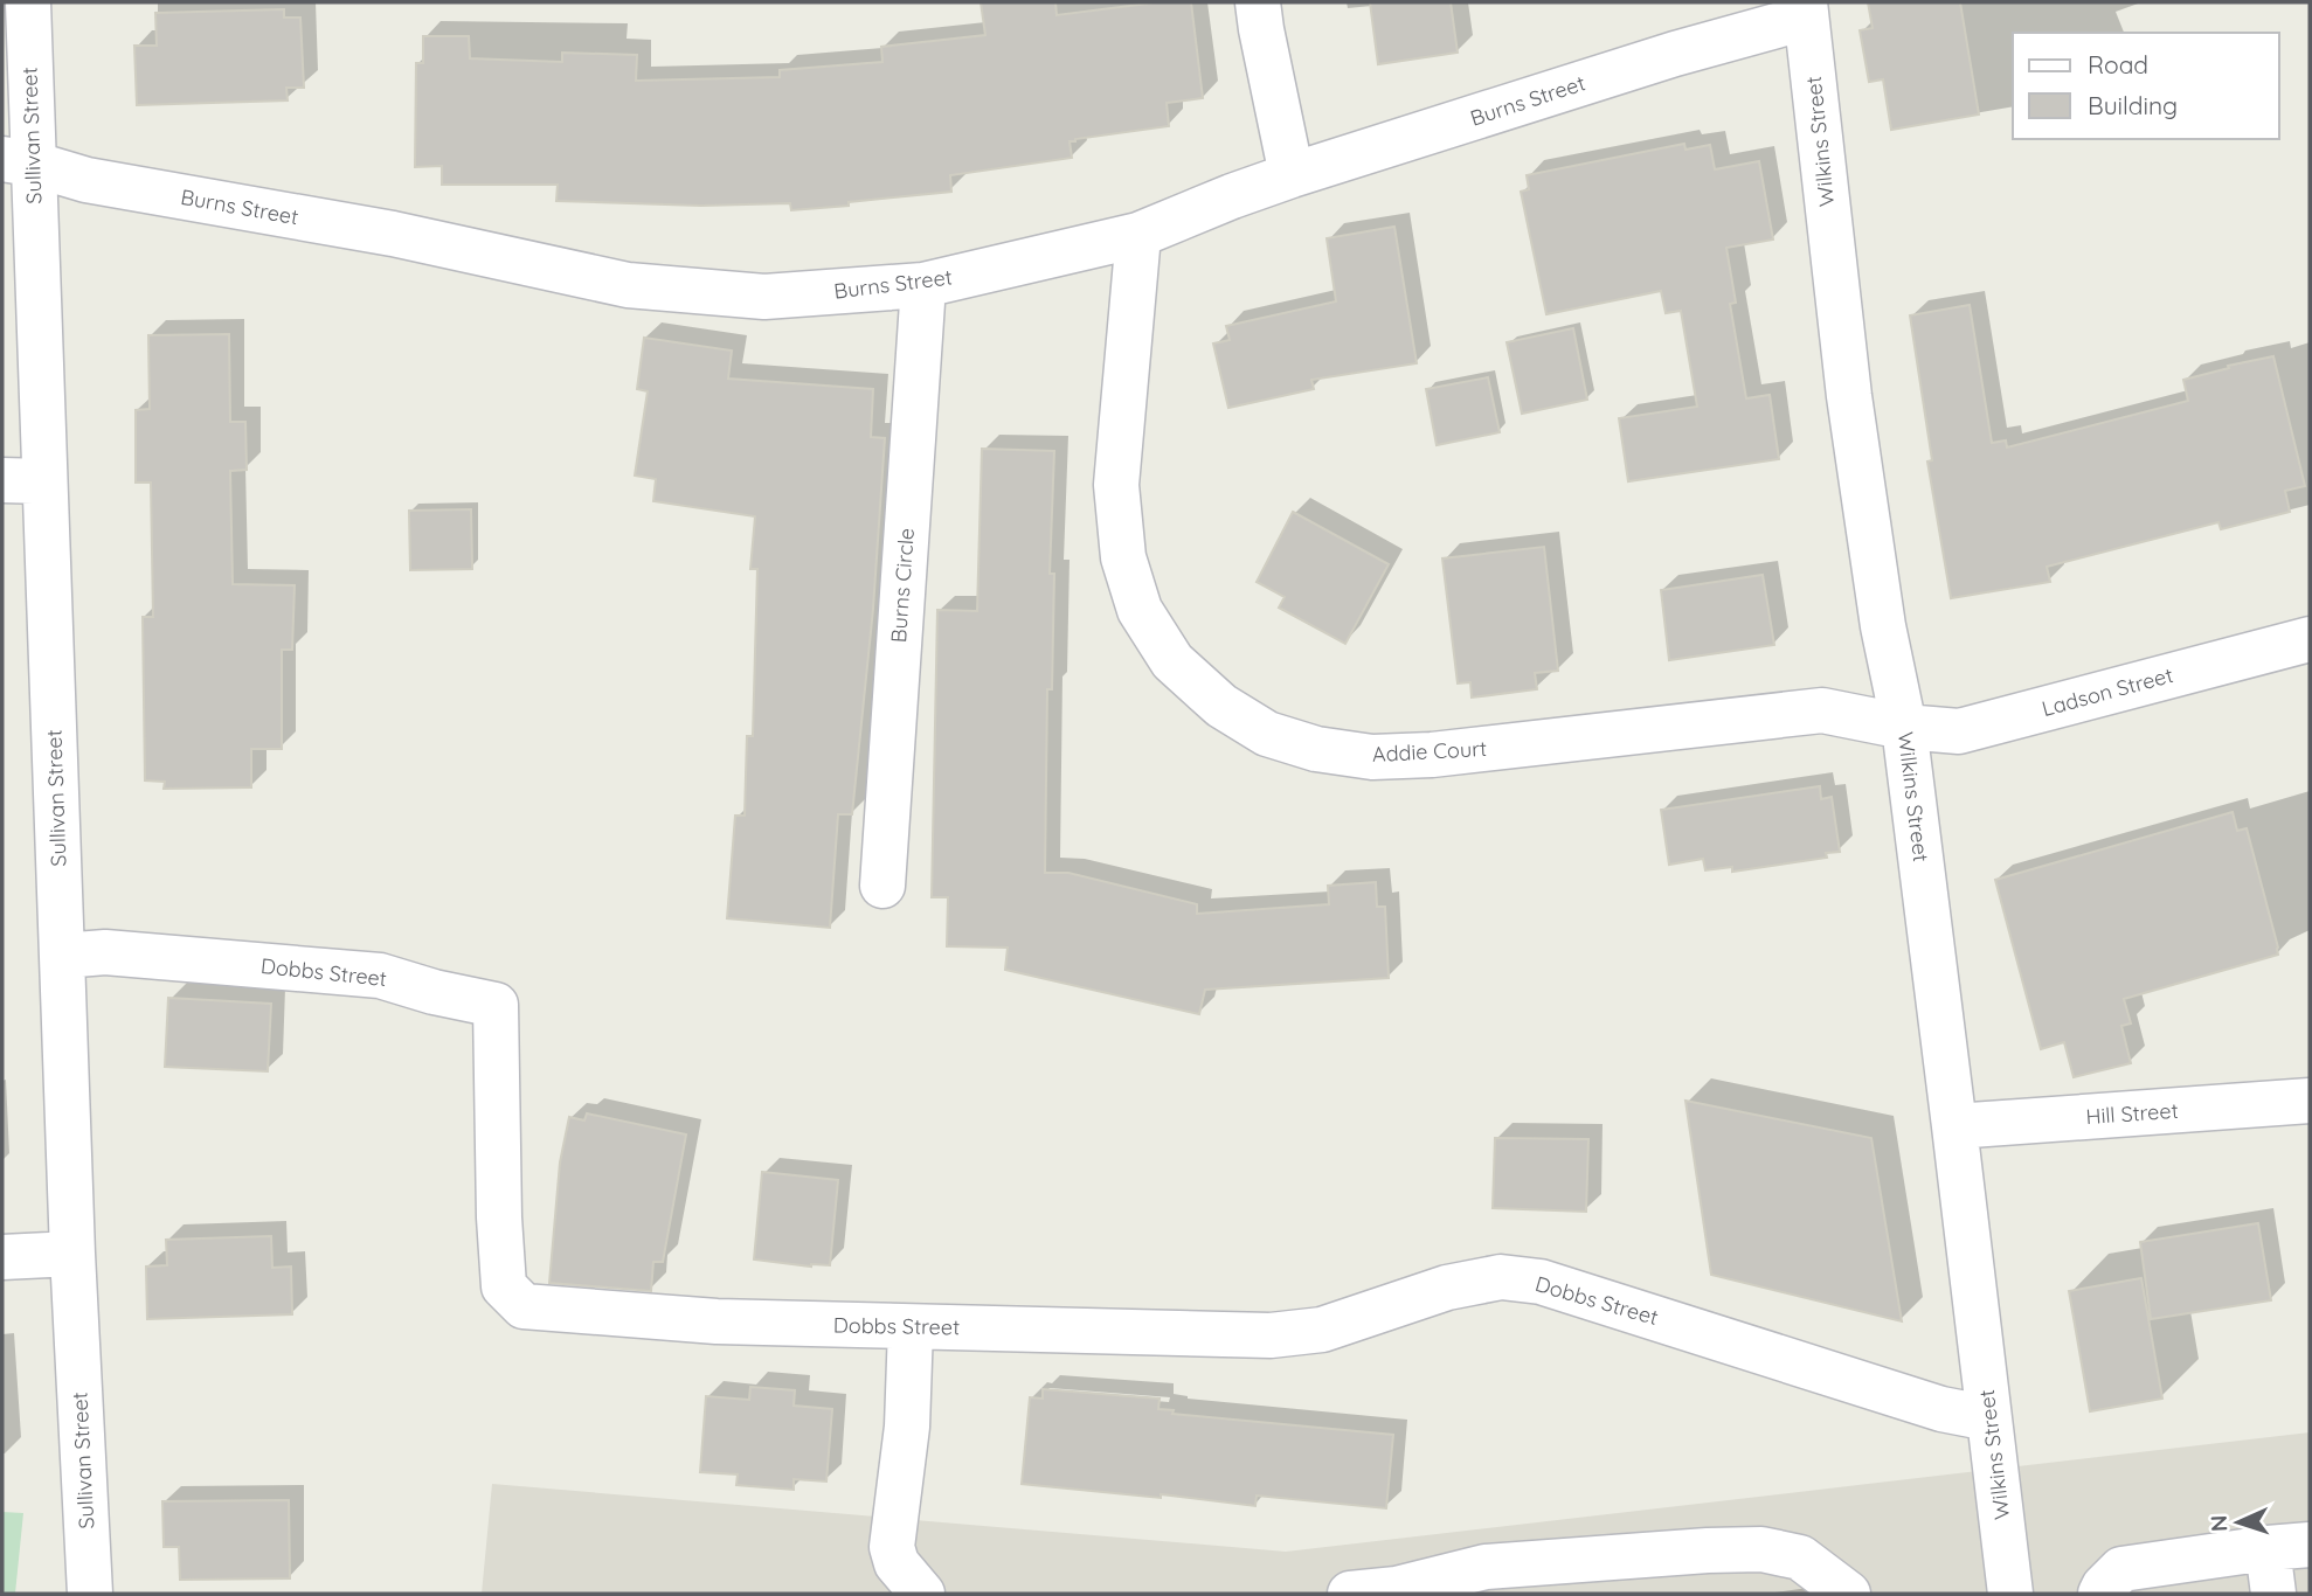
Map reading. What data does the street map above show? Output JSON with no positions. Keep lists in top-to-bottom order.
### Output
{
  "streets": {
    "street": [
      "Burns Street",
      "Sullivan Street",
      "Wilkins Street",
      "Burns Circle",
      "Ladson Street",
      "Addie Court",
      "Dobbs Street",
      "Hill Street"
    ]
  },
  "crossings": [
    ["Burns Street", "Sullivan Street"],
    ["Burns Street", "Wilkins Street"],
    ["Burns Street", "Burns Circle"],
    ["Burns Street", "Addie Court"],
    ["Sullivan Street", "Dobbs Street"],
    ["Wilkins Street", "Ladson Street"],
    ["Wilkins Street", "Addie Court"],
    ["Wilkins Street", "Dobbs Street"],
    ["Wilkins Street", "Hill Street"],
    ["Ladson Street", "Addie Court"]
  ],
  "legend": ["Road", "Building"],
  "north": "left"
}
